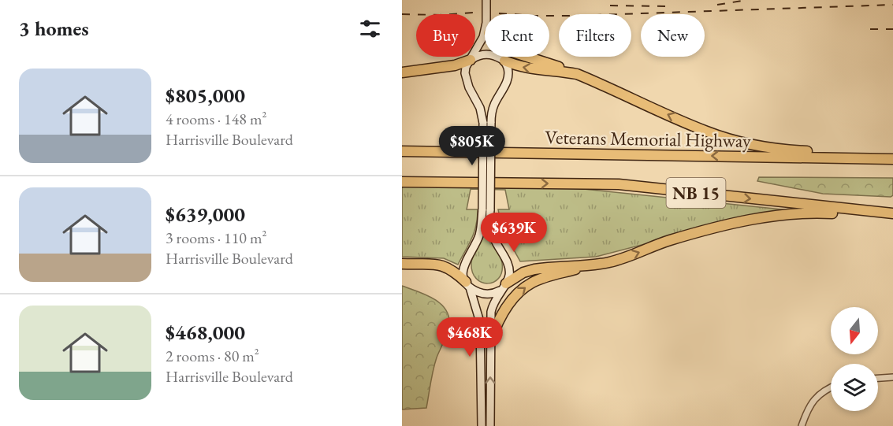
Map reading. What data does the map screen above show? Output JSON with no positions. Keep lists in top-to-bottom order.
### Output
{
  "streets": {
    "highway": ["Veterans Memorial Highway", "NB 15"]
  },
  "north": "bottom",
  "page": {
    "heading": "3 homes",
    "chip": [
      "Buy",
      "Rent",
      "Filters",
      "New"
    ],
    "list": [
      {
        "name": "$805,000",
        "note": "4 rooms · 148 m² · Harrisville Boulevard"
      },
      {
        "name": "$639,000",
        "note": "3 rooms · 110 m² · Harrisville Boulevard"
      },
      {
        "name": "$468,000",
        "note": "2 rooms · 80 m² · Harrisville Boulevard"
      }
    ],
    "price": ["$805K", "$639K", "$468K"]
  }
}
